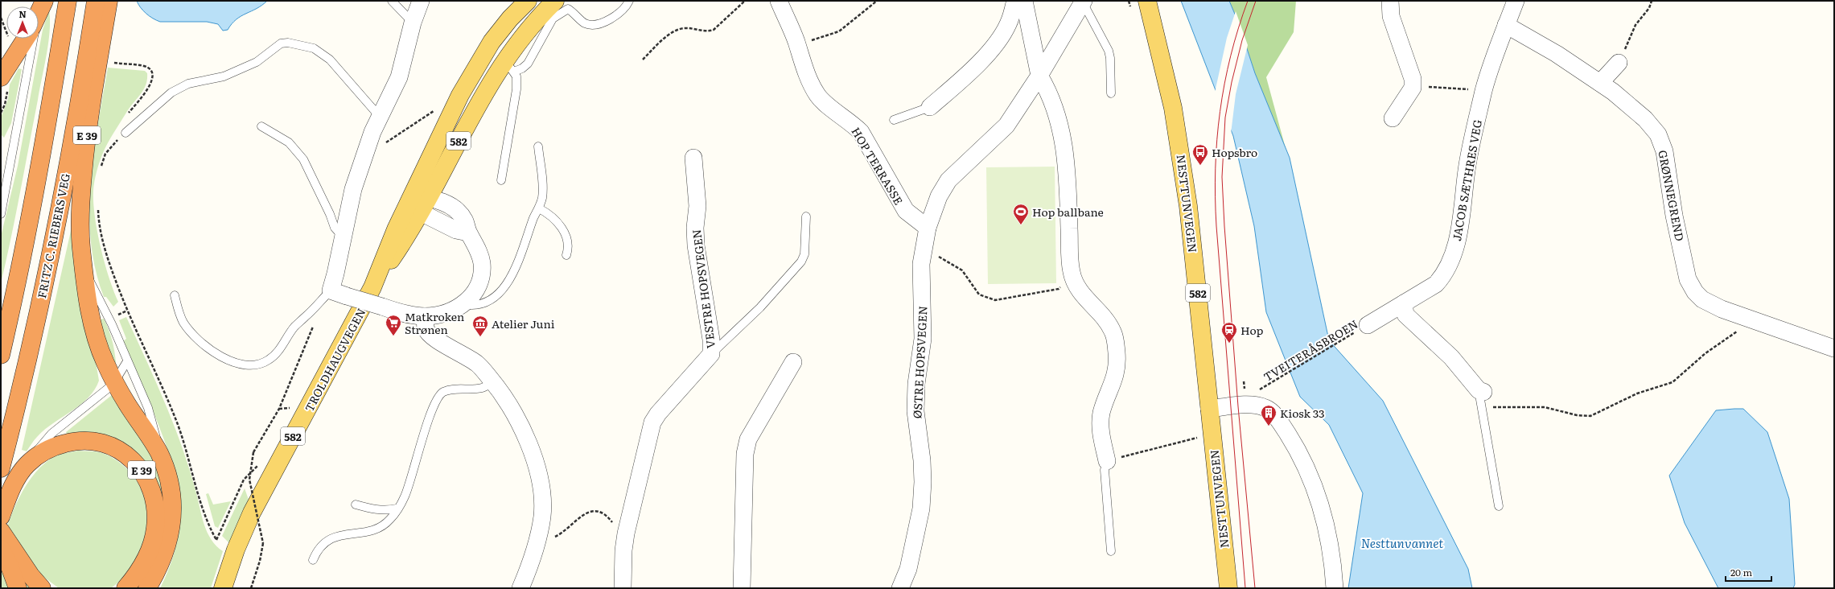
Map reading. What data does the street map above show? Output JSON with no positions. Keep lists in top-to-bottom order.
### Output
{
  "streets": {
    "highway": ["E 39", "FRITZ C. RIEBERS VEG"],
    "main road": ["582", "NESTTUNVEGEN", "TROLDHAUGVEGEN"],
    "street": [
      "HOP TERRASSE",
      "JACOB SÆTHRES VEG",
      "GRØNNEGREND",
      "VESTRE HOPSVEGEN",
      "ØSTRE HOPSVEGEN"
    ],
    "path": ["TVEITERÅSBROEN"]
  },
  "crossings": [
    ["HOP TERRASSE", "ØSTRE HOPSVEGEN"],
    ["JACOB SÆTHRES VEG", "GRØNNEGREND"],
    ["JACOB SÆTHRES VEG", "TVEITERÅSBROEN"]
  ],
  "water": ["Nesttunvannet"],
  "places": {
    "bus stop": ["Hopsbro"],
    "sports": ["Hop ballbane"],
    "supermarket": ["Matkroken Strønen"],
    "museum": ["Atelier Juni"],
    "station": ["Hop"],
    "building": ["Kiosk 33"]
  },
  "scale_bar": "20 m",
  "north": "top"
}
